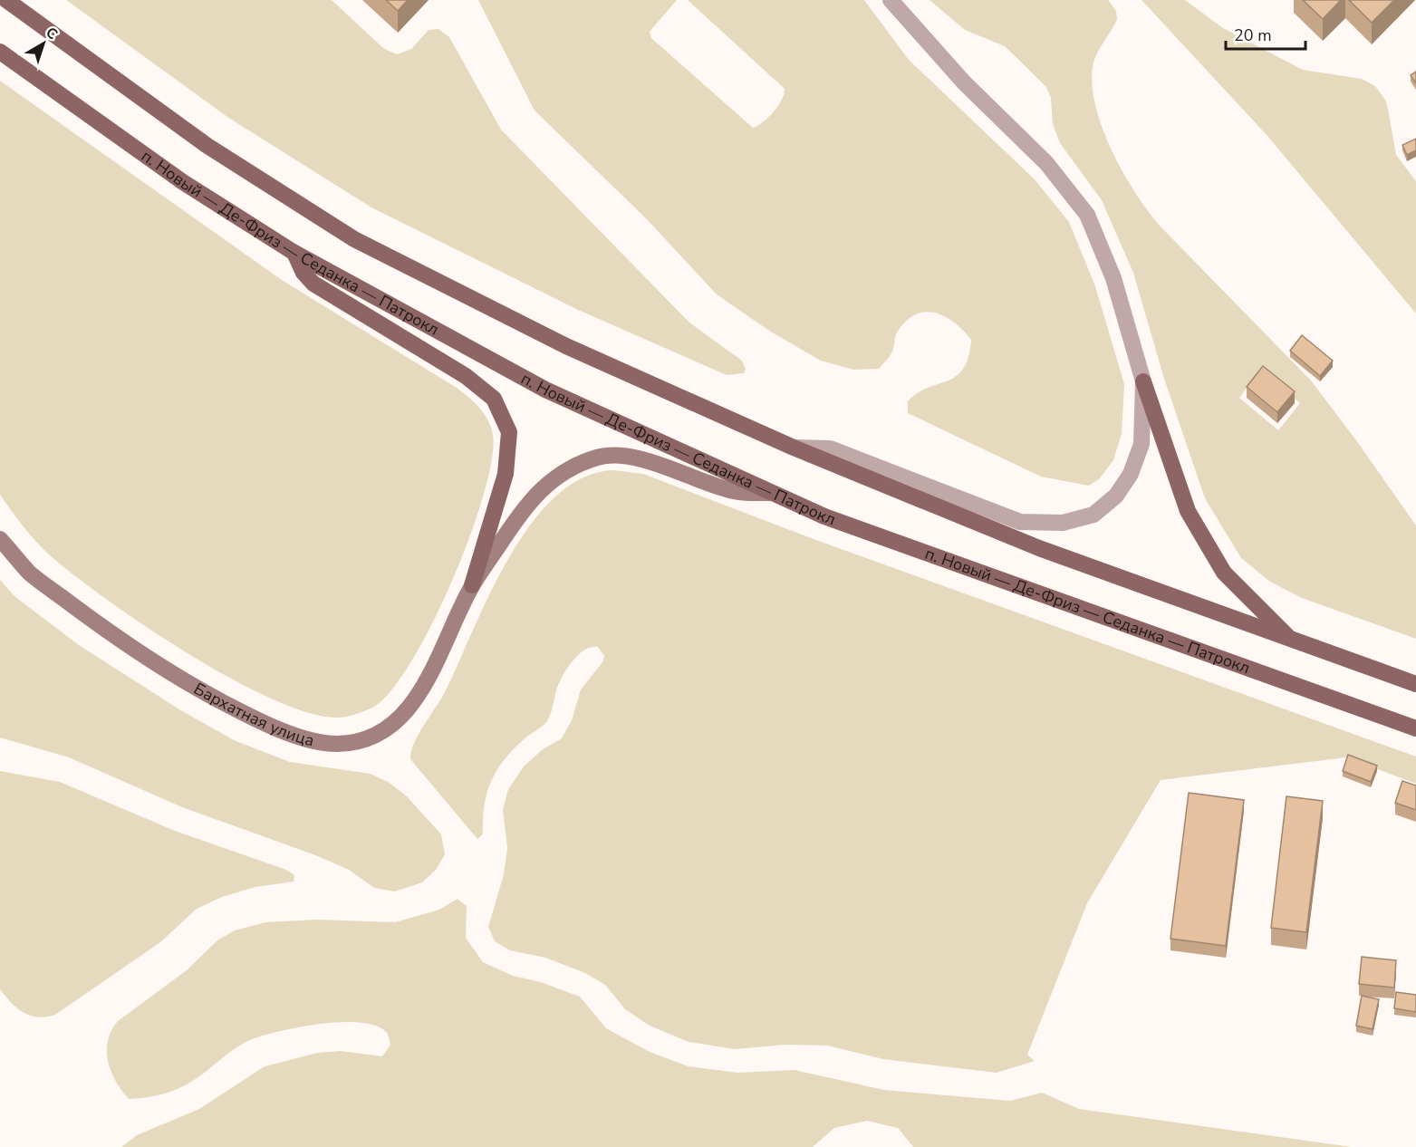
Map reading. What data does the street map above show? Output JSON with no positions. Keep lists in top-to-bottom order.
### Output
{
  "streets": {
    "main road": ["п. Новый — Де-Фриз — Седанка — Патрокл", "Бархатная улица"]
  },
  "crossings": [
    ["п. Новый — Де-Фриз — Седанка — Патрокл", "Бархатная улица"]
  ],
  "scale_bar": "20 m",
  "north": "top right"
}
